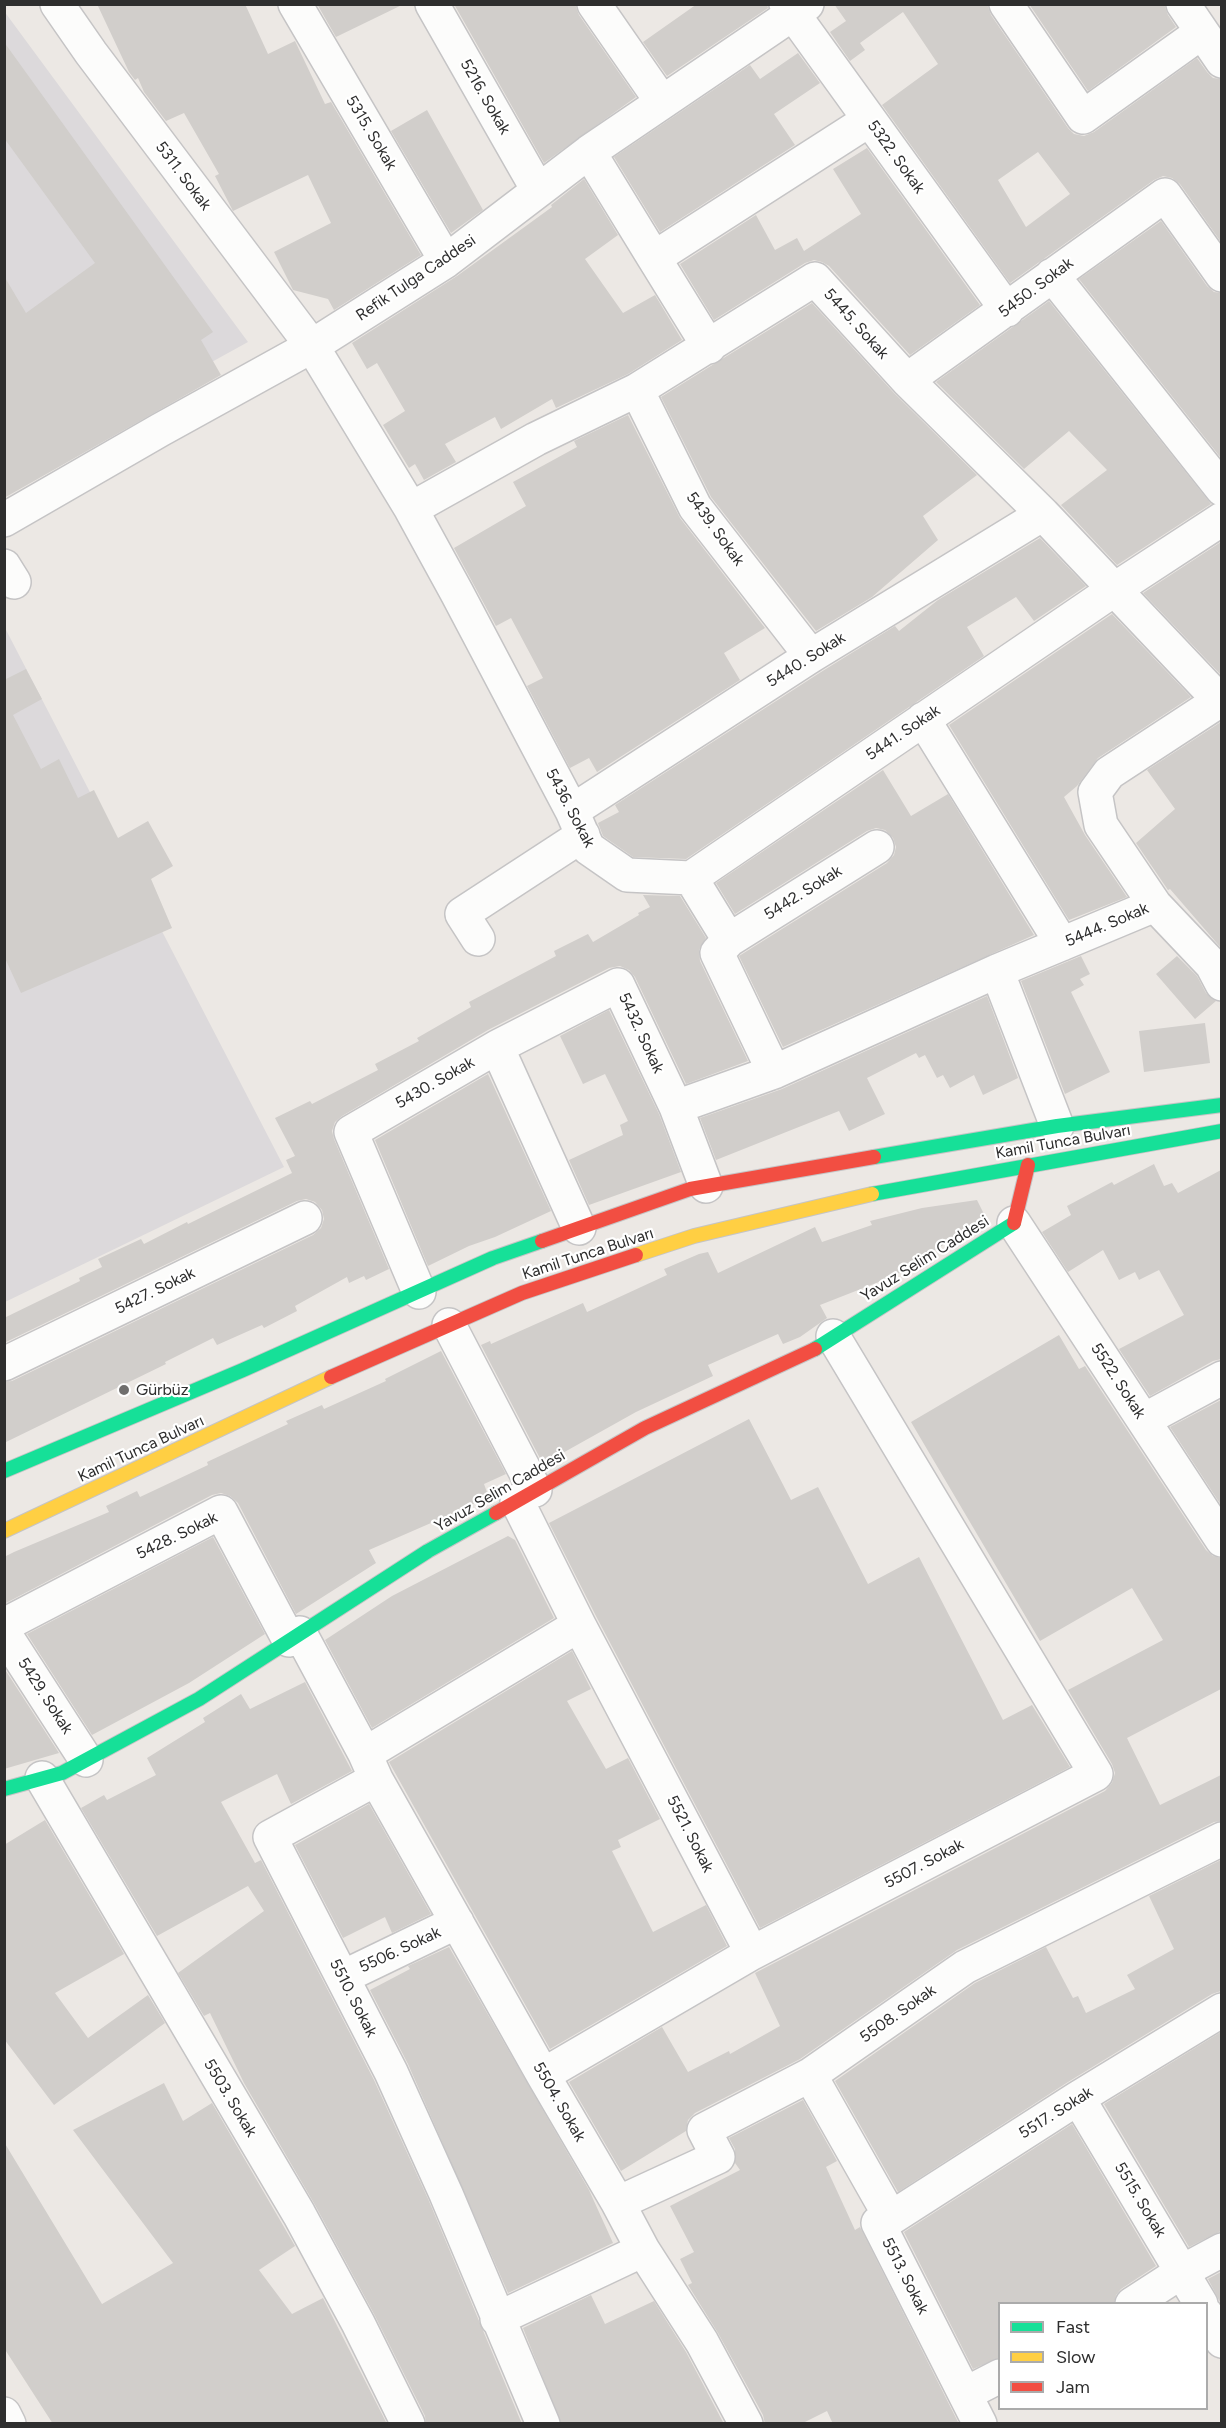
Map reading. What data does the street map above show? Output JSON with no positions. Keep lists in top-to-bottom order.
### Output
{
  "streets": {
    "main road": ["Kamil Tunca Bulvarı", "Yavuz Selim Caddesi"],
    "street": [
      "5216. Sokak",
      "5315. Sokak",
      "5322. Sokak",
      "5311. Sokak",
      "Refik Tulga Caddesi",
      "5450. Sokak",
      "5445. Sokak",
      "5439. Sokak",
      "5440. Sokak",
      "5441. Sokak",
      "5436. Sokak",
      "5442. Sokak",
      "5444. Sokak",
      "5432. Sokak",
      "5430. Sokak",
      "5427. Sokak",
      "5522. Sokak",
      "5428. Sokak",
      "5429. Sokak",
      "5521. Sokak",
      "5507. Sokak",
      "5506. Sokak",
      "5510. Sokak",
      "5508. Sokak",
      "5503. Sokak",
      "5504. Sokak",
      "5517. Sokak",
      "5515. Sokak",
      "5513. Sokak"
    ]
  },
  "crossings": [
    ["5216. Sokak", "Refik Tulga Caddesi"],
    ["5315. Sokak", "Refik Tulga Caddesi"],
    ["5322. Sokak", "Refik Tulga Caddesi"],
    ["5322. Sokak", "5450. Sokak"],
    ["5311. Sokak", "Refik Tulga Caddesi"],
    ["5311. Sokak", "5436. Sokak"],
    ["Refik Tulga Caddesi", "5436. Sokak"],
    ["5450. Sokak", "5445. Sokak"],
    ["5445. Sokak", "5439. Sokak"],
    ["5445. Sokak", "5440. Sokak"],
    ["5445. Sokak", "5441. Sokak"],
    ["5445. Sokak", "5436. Sokak"],
    ["5439. Sokak", "5440. Sokak"],
    ["5440. Sokak", "5436. Sokak"],
    ["5441. Sokak", "5436. Sokak"],
    ["5432. Sokak", "5430. Sokak"],
    ["5430. Sokak", "Kamil Tunca Bulvarı"],
    ["Kamil Tunca Bulvarı", "5521. Sokak"],
    ["Yavuz Selim Caddesi", "5522. Sokak"],
    ["Yavuz Selim Caddesi", "5428. Sokak"],
    ["Yavuz Selim Caddesi", "5429. Sokak"],
    ["Yavuz Selim Caddesi", "5521. Sokak"],
    ["Yavuz Selim Caddesi", "5507. Sokak"],
    ["Yavuz Selim Caddesi", "5503. Sokak"],
    ["5521. Sokak", "5507. Sokak"],
    ["5506. Sokak", "5510. Sokak"],
    ["5506. Sokak", "5504. Sokak"],
    ["5510. Sokak", "5504. Sokak"],
    ["5508. Sokak", "5504. Sokak"],
    ["5508. Sokak", "5513. Sokak"],
    ["5517. Sokak", "5515. Sokak"],
    ["5517. Sokak", "5513. Sokak"]
  ],
  "places": ["Gürbüz"],
  "legend": ["Fast", "Slow", "Jam"]
}
